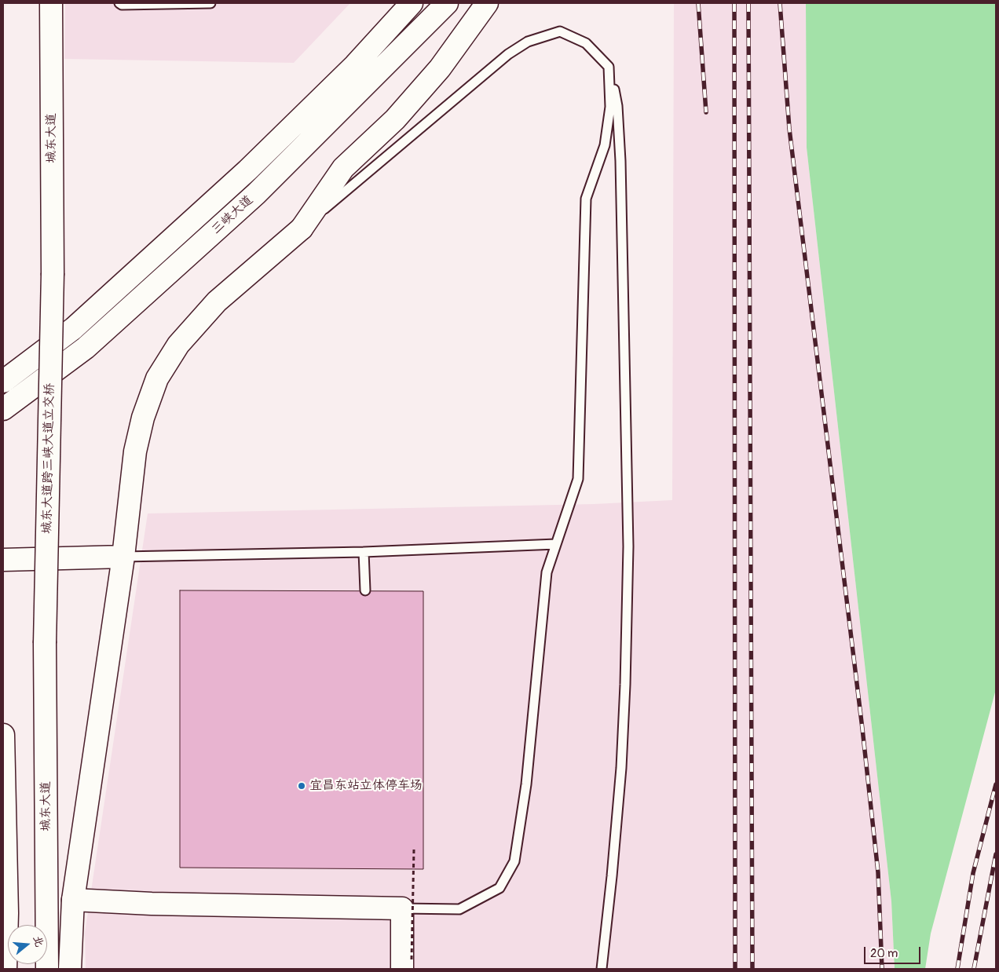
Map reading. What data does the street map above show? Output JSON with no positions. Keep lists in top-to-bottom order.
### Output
{
  "streets": {
    "main road": ["城东大道", "三峡大道", "城东大道跨三峡大道立交桥"]
  },
  "crossings": [
    ["城东大道", "城东大道跨三峡大道立交桥"]
  ],
  "places": ["宜昌东站立体停车场"],
  "scale_bar": "20 m",
  "north": "right"
}
